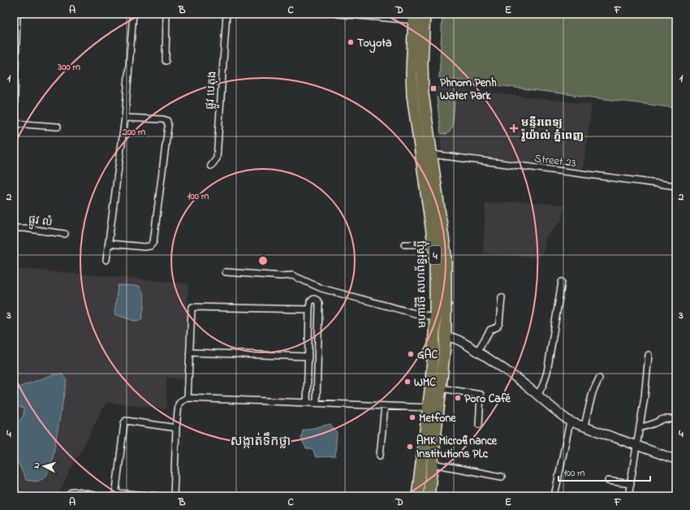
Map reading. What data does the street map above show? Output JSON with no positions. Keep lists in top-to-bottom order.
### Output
{
  "streets": {
    "highway": ["4", "មហាវិថី សហព័ន្ធរុស្ស៊ី"],
    "street": ["ផ្លូវ បេតុង", "Street 23", "ផ្លូវ លំ"]
  },
  "crossings": [
    ["Street 23", "មហាវិថី សហព័ន្ធរុស្ស៊ី"]
  ],
  "districts": ["សង្កាត់ទឹកថ្លា"],
  "places": {
    "other": [
      "Toyota",
      "GAC",
      "WMC",
      "Poro Café",
      "Metfone",
      "AMK Microfinance Institutions PLc"
    ],
    "transit": ["Phnom Penh Water Park"],
    "health": ["មន្ទីរពេទ្យ រ៉ូយ៉ាល់ ភ្នំពេញ"]
  },
  "scale_bar": "100 m",
  "north": "left",
  "grid": {
    "columns": [
      "A",
      "B",
      "C",
      "D",
      "E",
      "F"
    ],
    "rows": [
      "1",
      "2",
      "3",
      "4"
    ]
  },
  "rings": ["300 m", "200 m", "100 m"]
}
